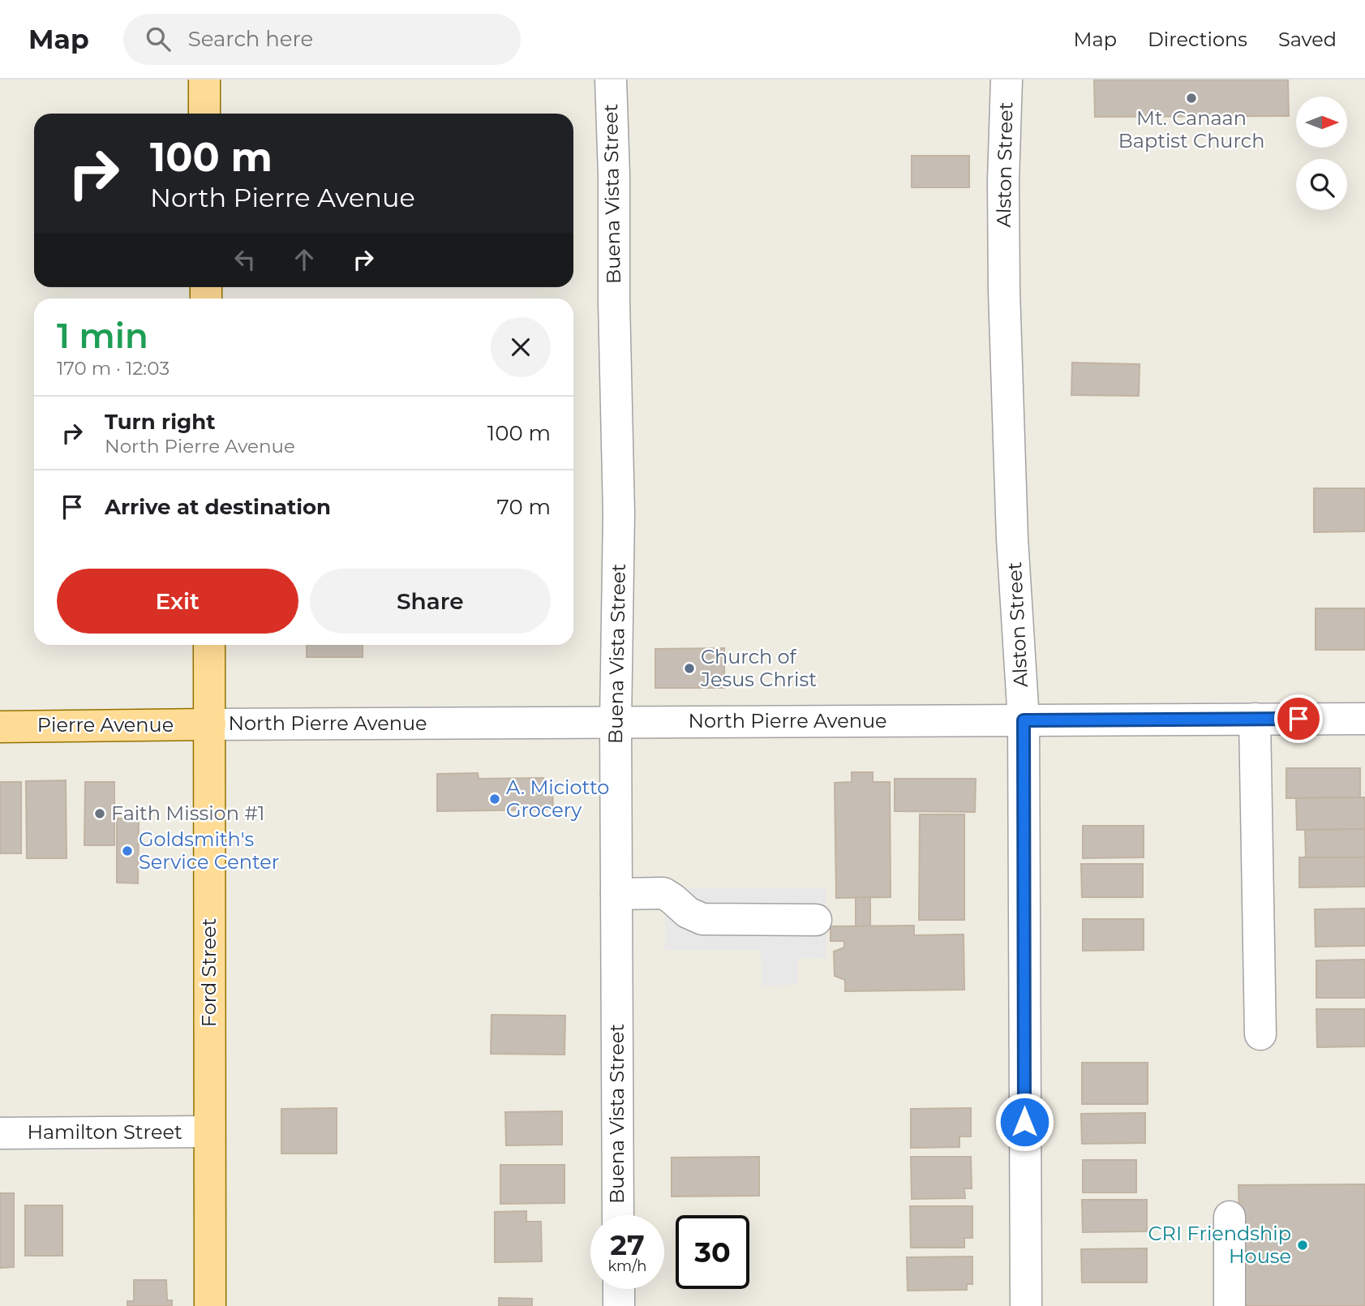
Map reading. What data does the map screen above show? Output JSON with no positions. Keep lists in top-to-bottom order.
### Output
{
  "streets": {
    "main road": ["Pierre Avenue", "Ford Street"],
    "street": [
      "Alston Street",
      "Buena Vista Street",
      "North Pierre Avenue",
      "Hamilton Street"
    ]
  },
  "crossings": [
    ["Alston Street", "North Pierre Avenue"],
    ["Buena Vista Street", "North Pierre Avenue"],
    ["North Pierre Avenue", "Pierre Avenue"],
    ["North Pierre Avenue", "Ford Street"],
    ["Pierre Avenue", "Ford Street"],
    ["Ford Street", "Hamilton Street"]
  ],
  "places": [
    "Mt. Canaan Baptist Church",
    "Church of Jesus Christ",
    "A. Miciotto Grocery",
    "Faith Mission #1",
    "Goldsmith's Service Center",
    "CRI Friendship House"
  ],
  "north": "right",
  "page": {
    "header": "Map",
    "search": "Search here",
    "nav": ["Map", "Directions", "Saved"],
    "turn": ["100 m", "North Pierre Avenue"],
    "heading": ["1 min", "170 m · 12:03"],
    "list": [
      {
        "name": "Turn right",
        "note": "North Pierre Avenue",
        "value": "100 m"
      },
      {
        "name": "Arrive at destination",
        "value": "70 m"
      }
    ],
    "buttons": ["Exit", "Share"],
    "speed": "27 km/h",
    "limit": "30"
  }
}
